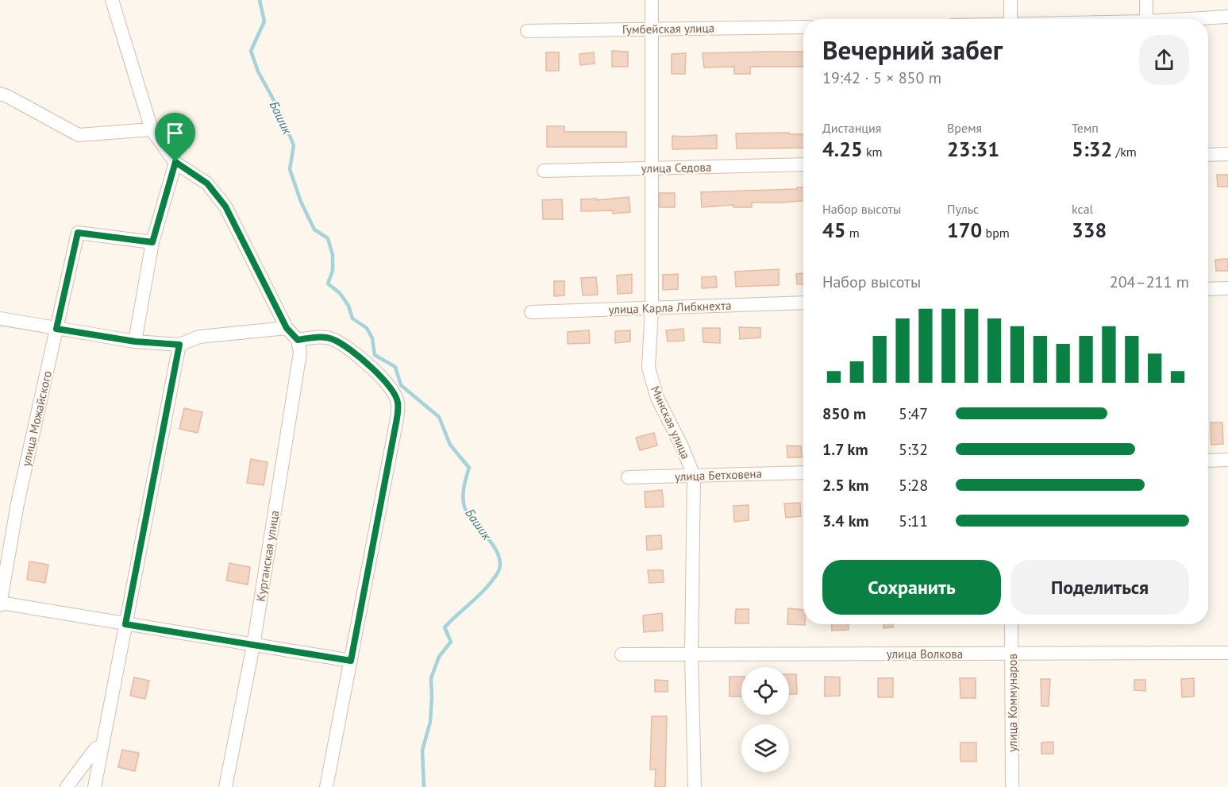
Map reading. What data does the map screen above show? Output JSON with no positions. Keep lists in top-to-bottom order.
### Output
{
  "streets": {
    "street": [
      "Гумбейская улица",
      "улица Седова",
      "улица Карла Либкнехта",
      "улица Можайского",
      "Минская улица",
      "улица Бетховена",
      "Курганская улица",
      "улица Волкова",
      "улица Коммунаров"
    ]
  },
  "crossings": [
    ["Гумбейская улица", "Минская улица"],
    ["улица Седова", "Минская улица"],
    ["улица Карла Либкнехта", "Минская улица"],
    ["Минская улица", "улица Бетховена"],
    ["Минская улица", "улица Волкова"],
    ["улица Волкова", "улица Коммунаров"]
  ],
  "water": ["Башик"],
  "page": {
    "heading": ["Вечерний забег", "19:42 · 5 × 850 m"],
    "stats": [
      ["Дистанция", "4.25 km"],
      ["Время", "23:31"],
      ["Темп", "5:32 /km"],
      ["Набор высоты", "45 m"],
      ["Пульс", "170 bpm"],
      ["kcal", "338"]
    ],
    "chart": ["Набор высоты", "204–211 m"],
    "list": [
      {
        "name": "850 m",
        "note": "5:47"
      },
      {
        "name": "1.7 km",
        "note": "5:32"
      },
      {
        "name": "2.5 km",
        "note": "5:28"
      },
      {
        "name": "3.4 km",
        "note": "5:11"
      }
    ],
    "buttons": ["Сохранить", "Поделиться"]
  }
}
